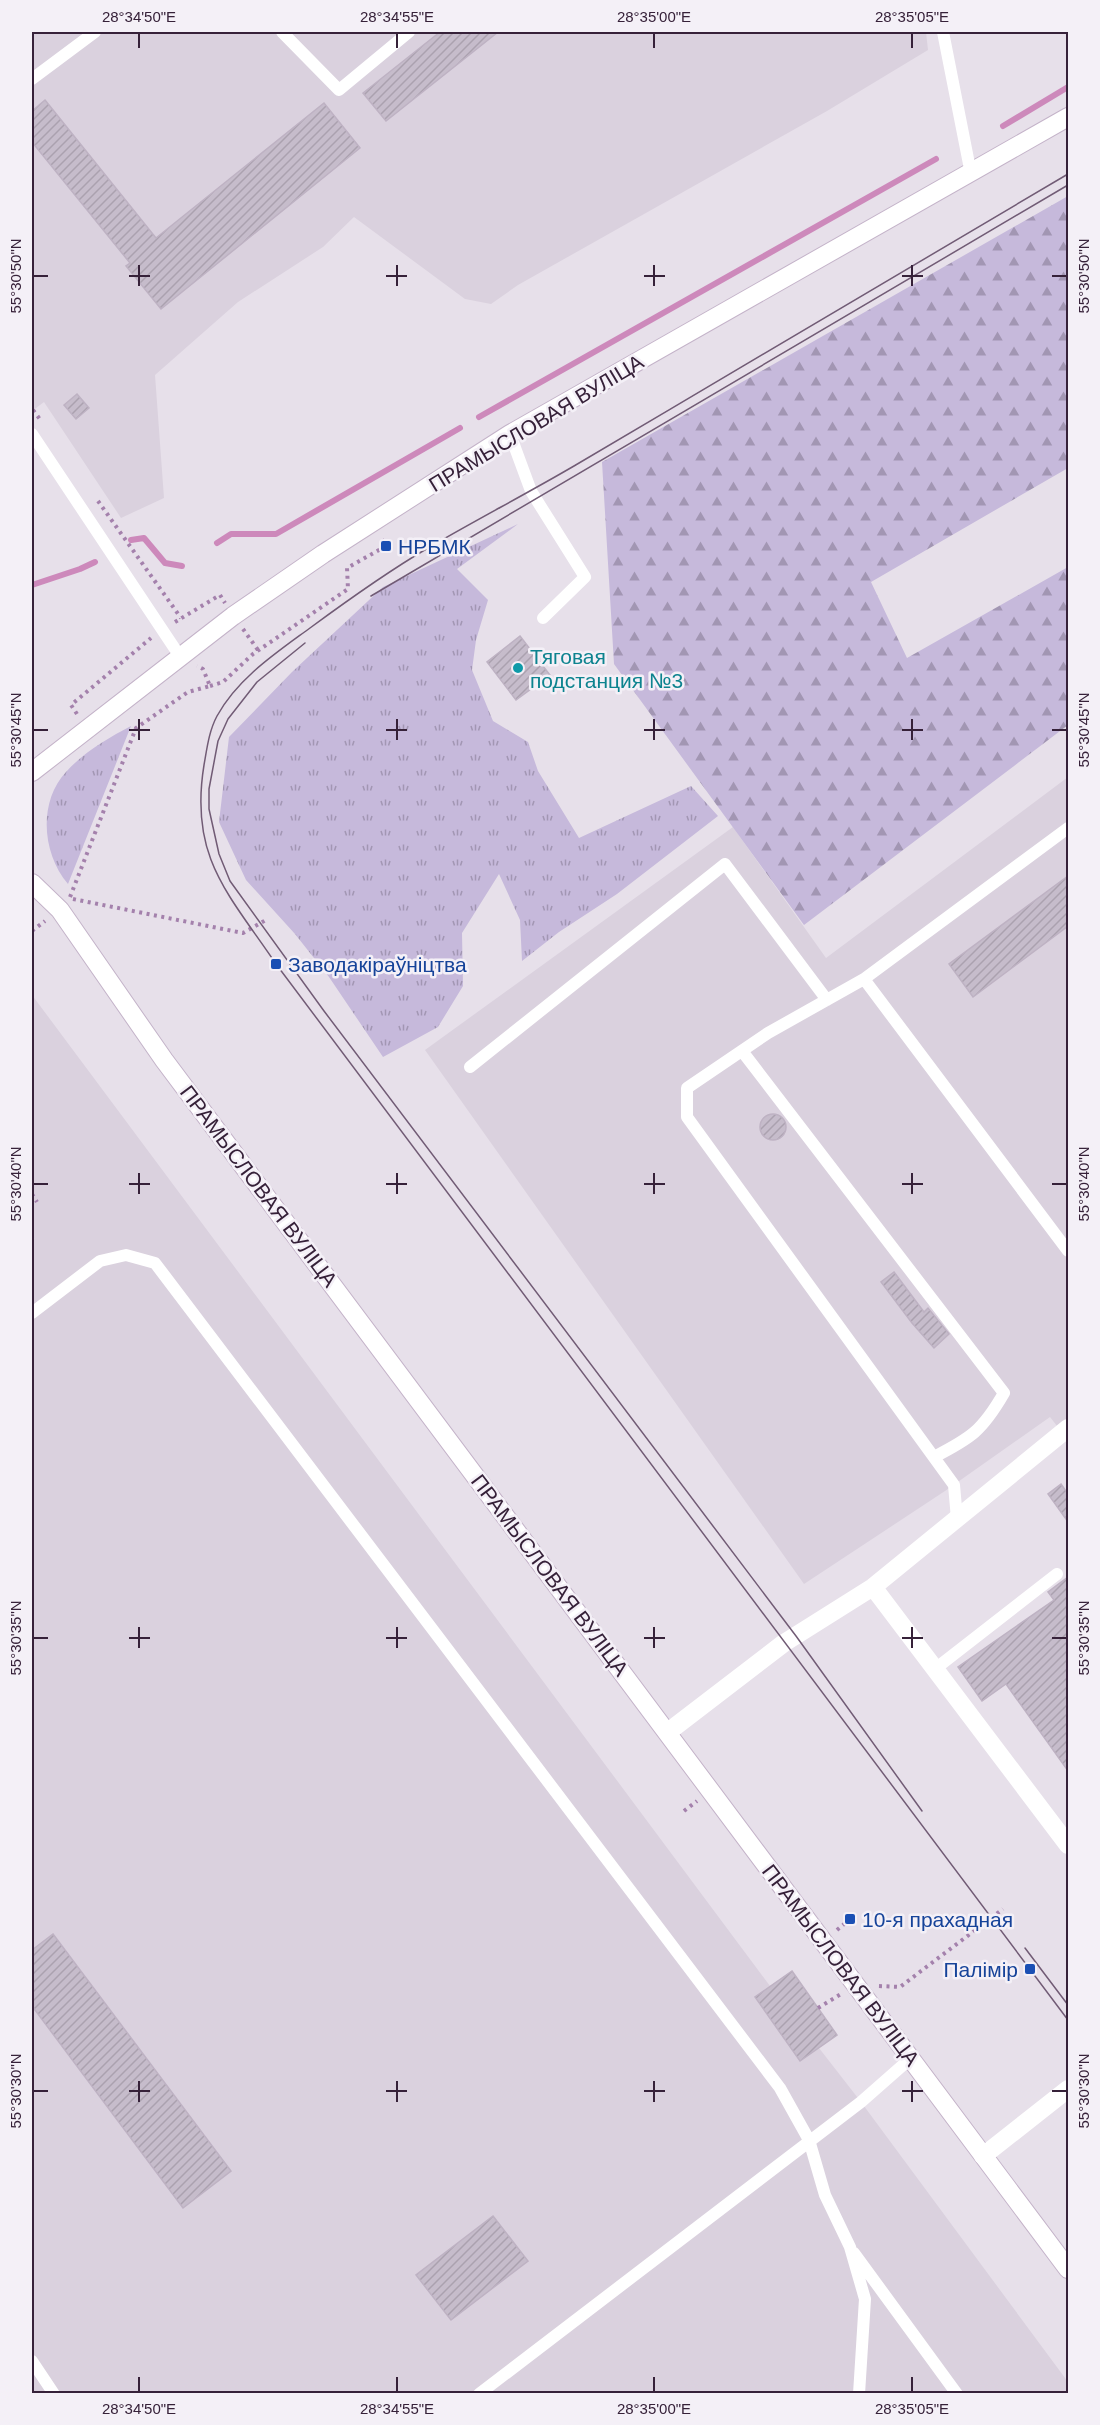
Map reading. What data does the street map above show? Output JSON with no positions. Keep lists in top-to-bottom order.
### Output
{
  "streets": {
    "main road": ["ПРАМЫСЛОВАЯ ВУЛІЦА"]
  },
  "places": {
    "transit": [
      "НРБМК",
      "Заводакіраўніцтва",
      "10-я прахадная",
      "Палімір"
    ],
    "other": ["Тяговая подстанция №3"]
  },
  "coordinates": [
    "28°34'50\"E",
    "28°34'55\"E",
    "28°35'00\"E",
    "28°35'05\"E",
    "55°30'50\"N",
    "55°30'45\"N",
    "55°30'40\"N",
    "55°30'35\"N",
    "55°30'30\"N"
  ]
}
